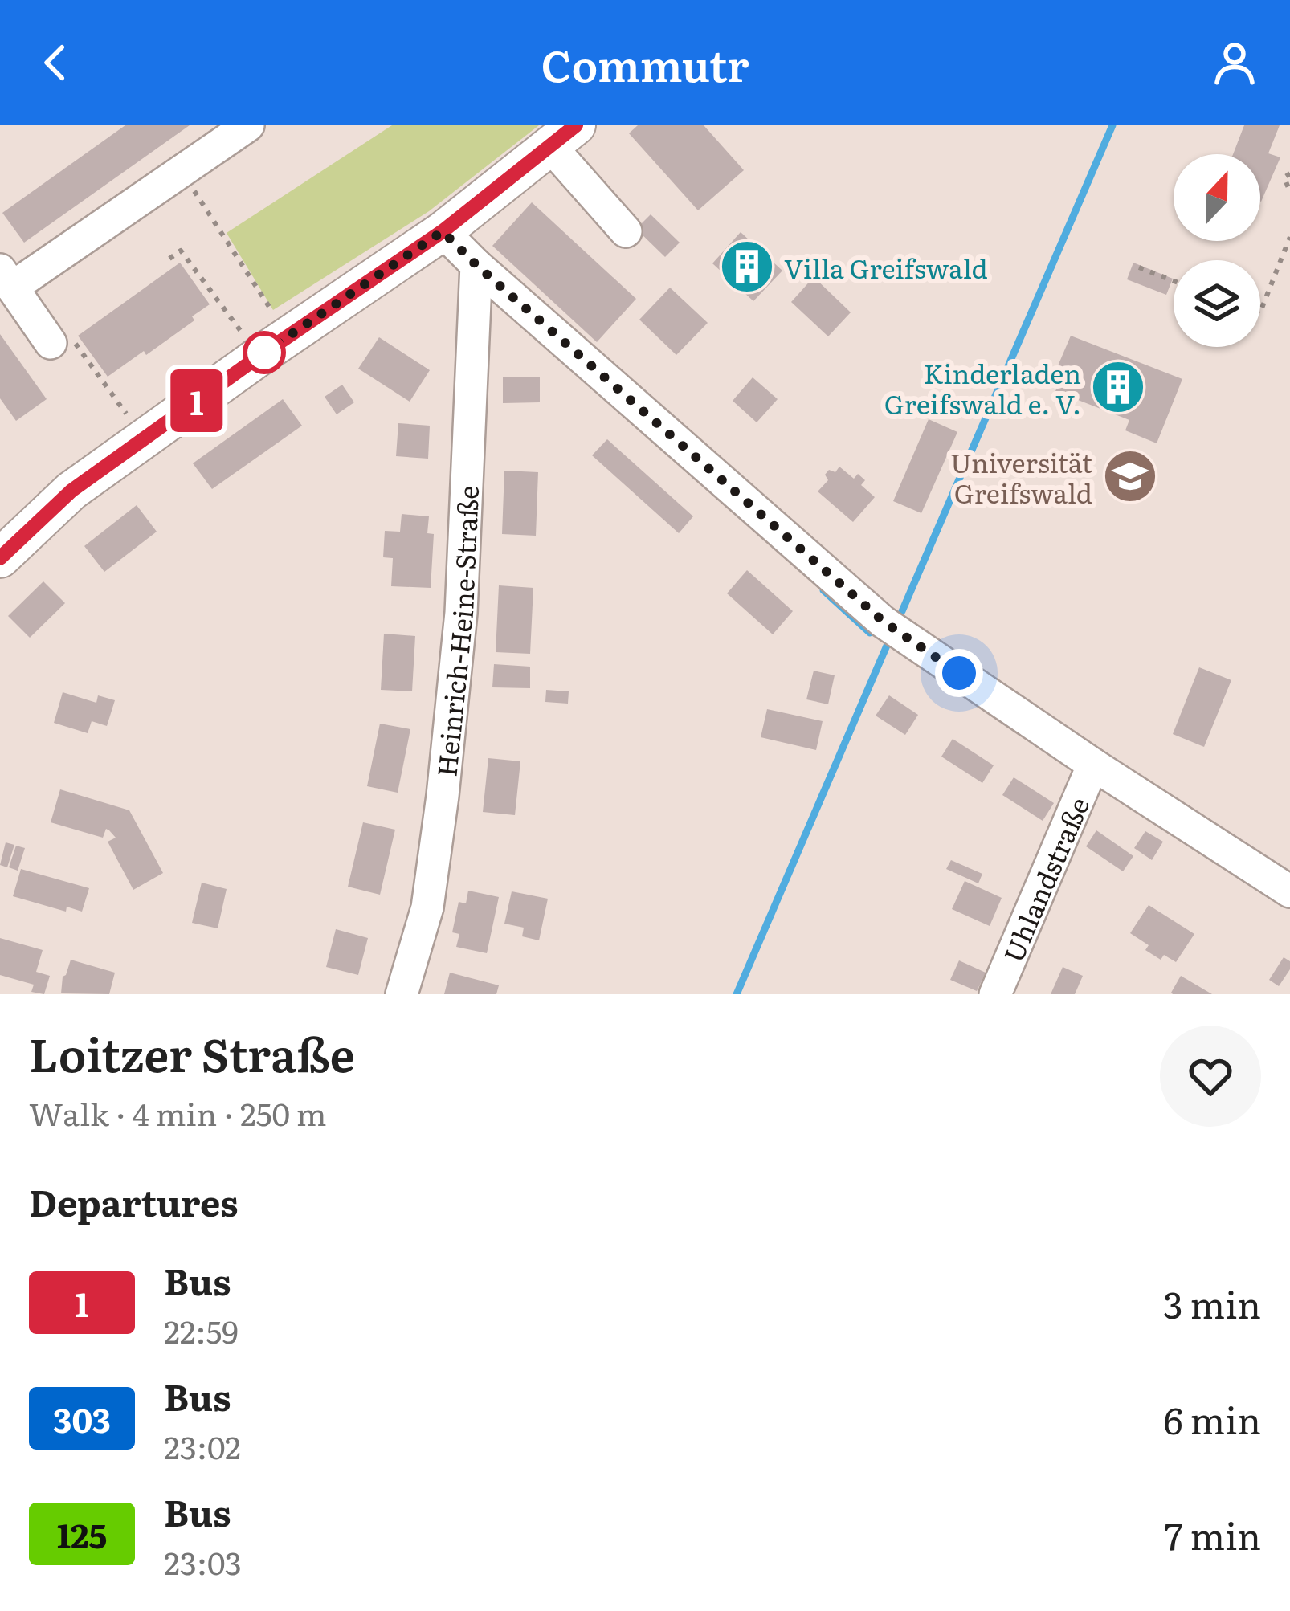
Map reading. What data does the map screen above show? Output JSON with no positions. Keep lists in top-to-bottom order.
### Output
{
  "streets": {
    "street": ["Heinrich-Heine-Straße", "Uhlandstraße"]
  },
  "places": {
    "building": ["Villa Greifswald", "Kinderladen Greifswald e. V."],
    "school or university": ["Universität Greifswald"]
  },
  "lines": ["bus line 1"],
  "north": "top",
  "page": {
    "header": "Commutr",
    "on_map": "1",
    "heading": [
      ["Loitzer Straße", "Walk · 4 min · 250 m"],
      "Departures"
    ],
    "list": [
      {
        "mark": "1",
        "name": "Bus",
        "note": "22:59",
        "value": "3 min"
      },
      {
        "mark": "303",
        "name": "Bus",
        "note": "23:02",
        "value": "6 min"
      },
      {
        "mark": "125",
        "name": "Bus",
        "note": "23:03",
        "value": "7 min"
      }
    ]
  }
}
